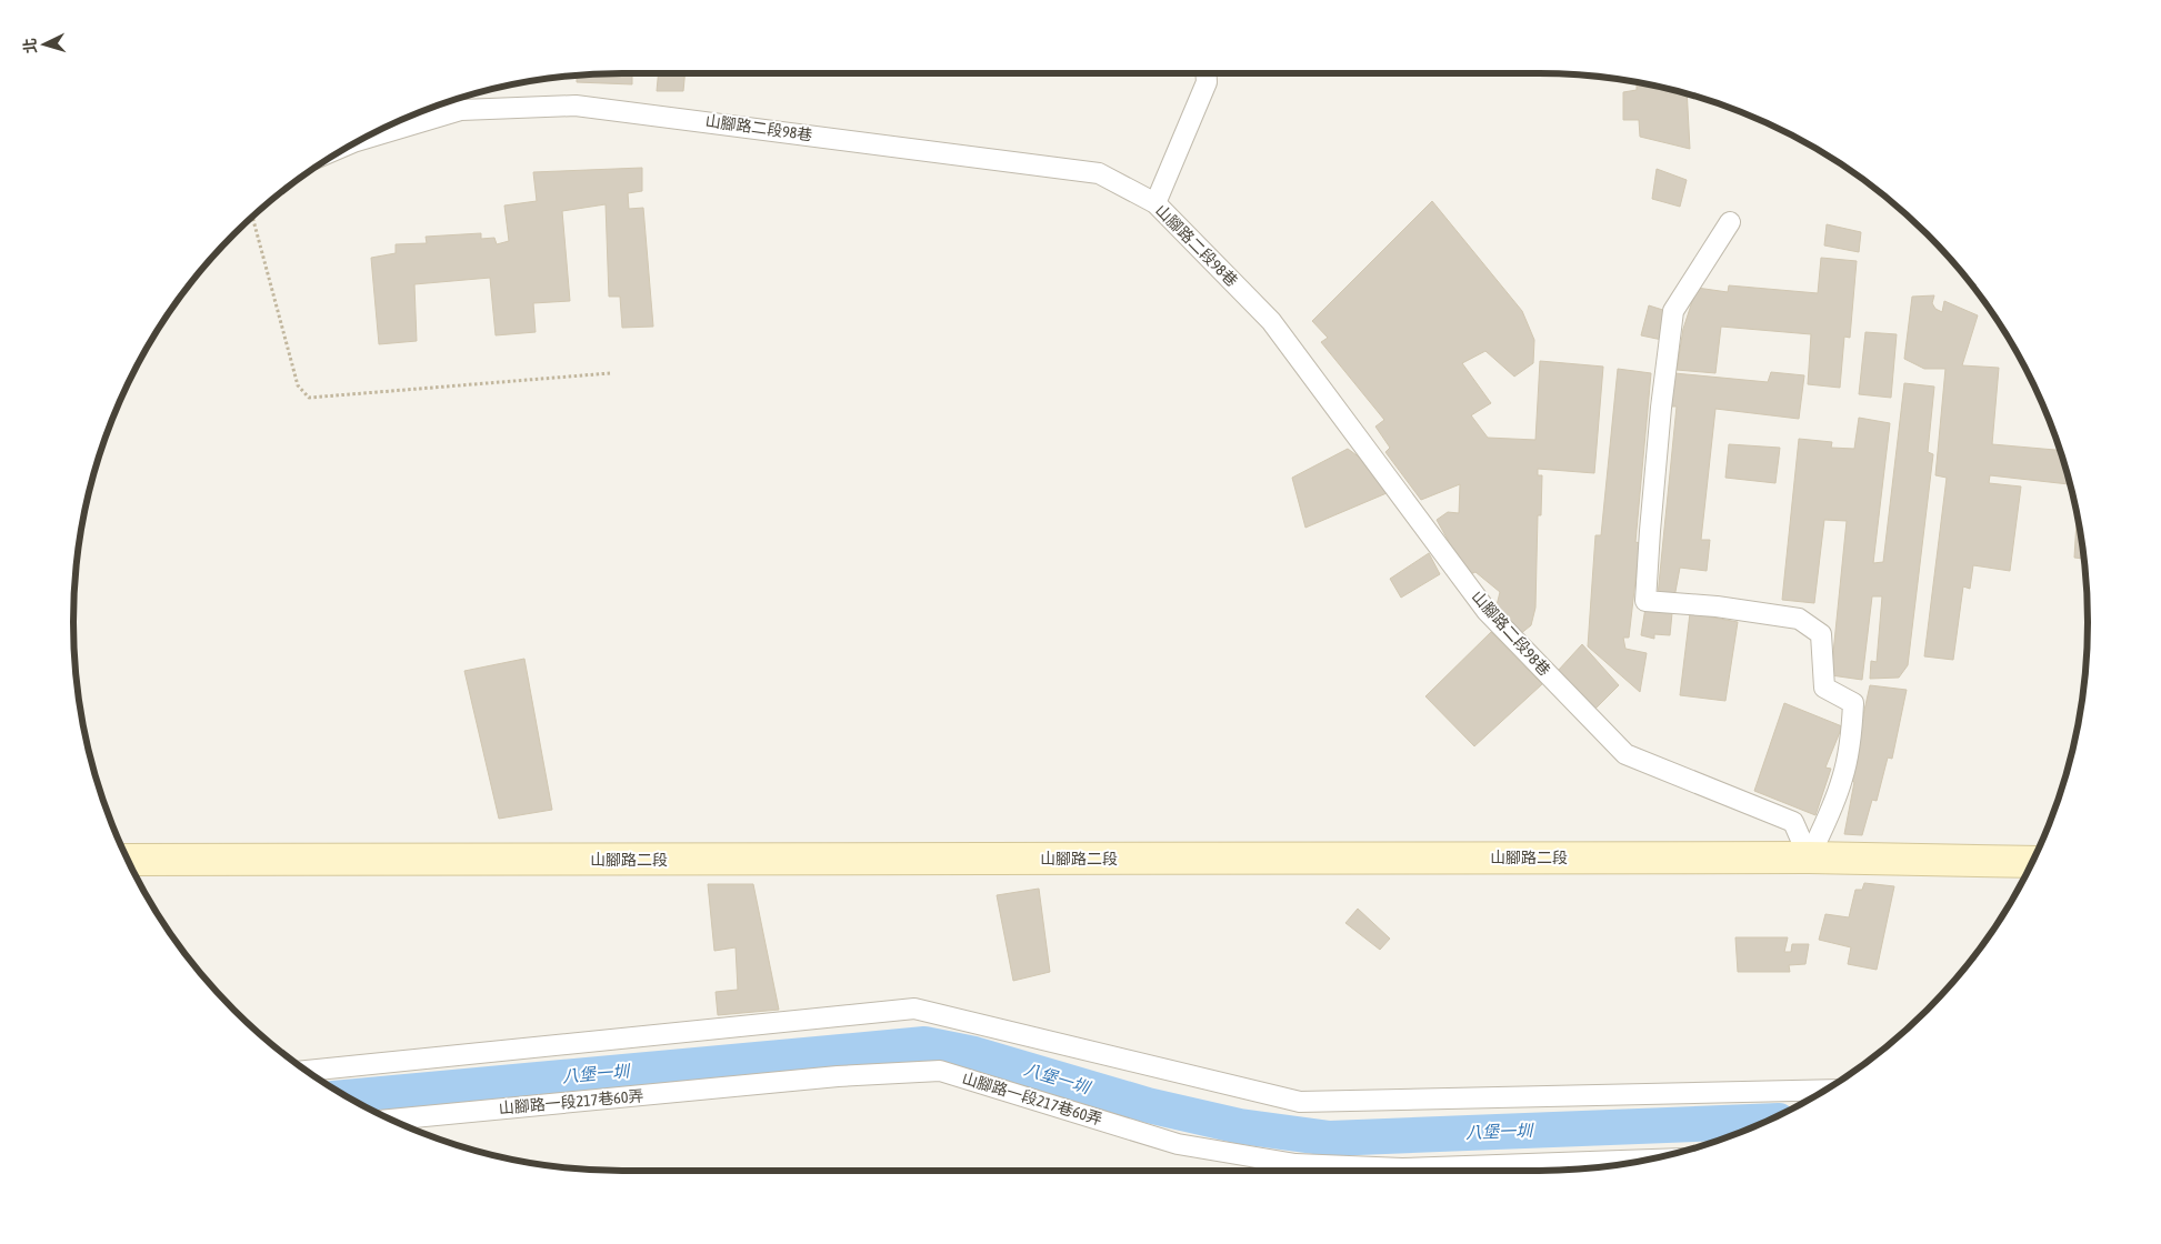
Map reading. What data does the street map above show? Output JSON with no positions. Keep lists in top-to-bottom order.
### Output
{
  "streets": {
    "main road": ["山腳路二段"],
    "lane": ["山腳路二段98巷", "山腳路一段217巷60弄"]
  },
  "crossings": [
    ["山腳路二段98巷", "山腳路二段"]
  ],
  "water": ["八堡一圳"],
  "north": "left"
}
